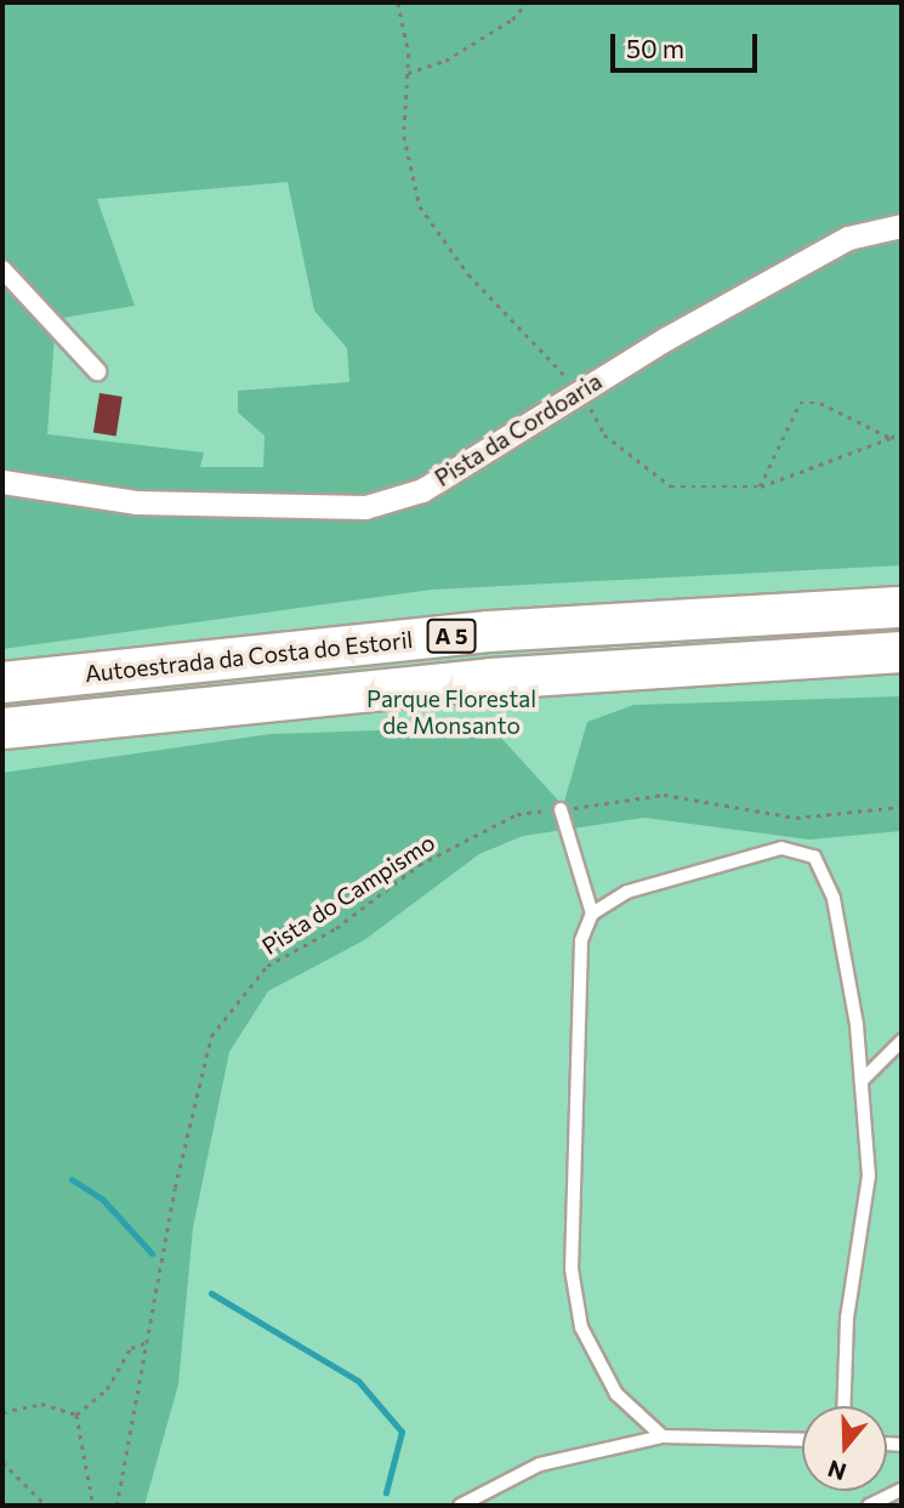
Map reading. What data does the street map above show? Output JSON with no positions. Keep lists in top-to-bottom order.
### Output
{
  "streets": {
    "highway": ["A 5", "Autoestrada da Costa do Estoril"],
    "street": ["Pista da Cordoaria"],
    "path": ["Pista do Campismo"]
  },
  "parks": ["Parque Florestal de Monsanto"],
  "scale_bar": "50 m",
  "north": "bottom"
}
